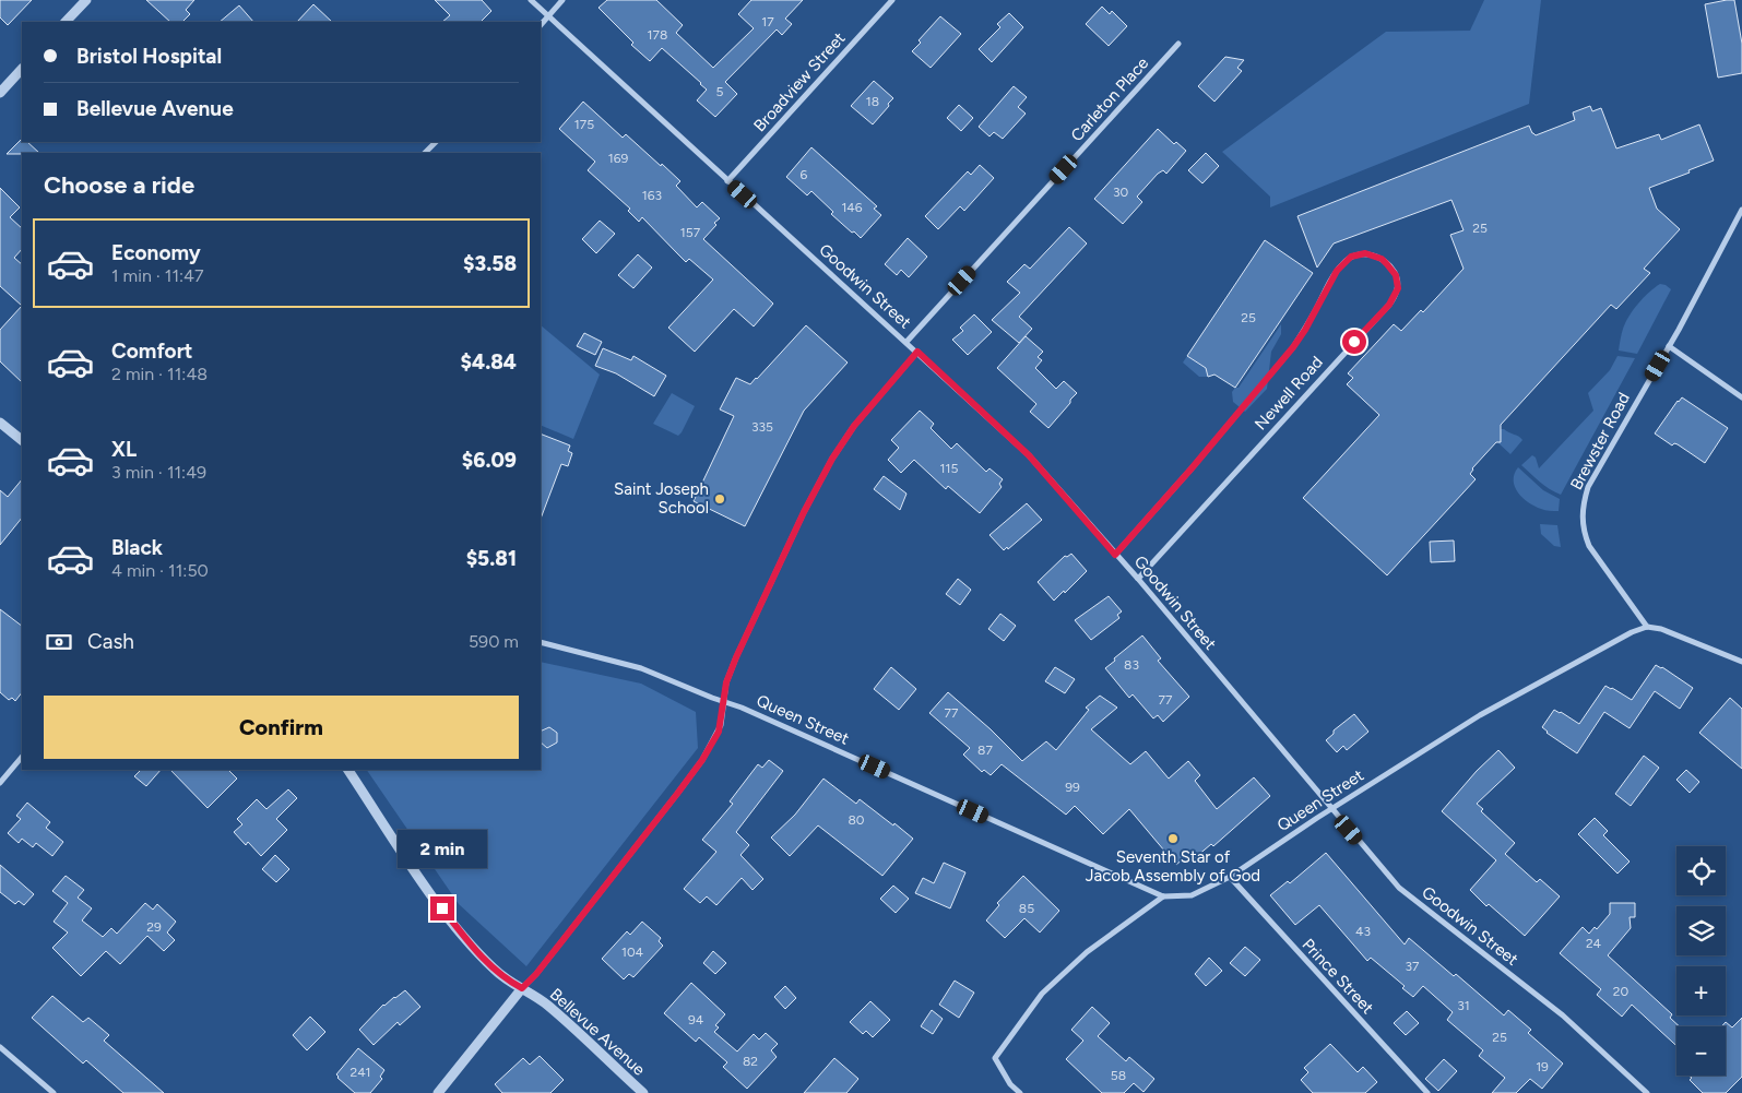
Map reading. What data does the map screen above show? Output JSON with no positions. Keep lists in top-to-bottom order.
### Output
{
  "streets": {
    "street": [
      "Broadview Street",
      "Carleton Place",
      "Goodwin Street",
      "Newell Road",
      "Brewster Road",
      "Queen Street",
      "Prince Street",
      "Bellevue Avenue"
    ]
  },
  "crossings": [
    ["Broadview Street", "Goodwin Street"],
    ["Carleton Place", "Goodwin Street"],
    ["Goodwin Street", "Newell Road"],
    ["Goodwin Street", "Queen Street"],
    ["Brewster Road", "Queen Street"],
    ["Queen Street", "Prince Street"]
  ],
  "places": ["Saint Joseph School", "Seventh Star of Jacob Assembly of God"],
  "house_numbers": [
    "17",
    "178",
    "5",
    "18",
    "175",
    "169",
    "6",
    "30",
    "163",
    "146",
    "25",
    "157",
    "25",
    "335",
    "115",
    "83",
    "77",
    "77",
    "87",
    "99",
    "80",
    "85",
    "29",
    "43",
    "24",
    "104",
    "37",
    "20",
    "31",
    "94",
    "25",
    "82",
    "19",
    "241",
    "58"
  ],
  "page": {
    "banner": ["Bristol Hospital", "Bellevue Avenue"],
    "heading": "Choose a ride",
    "list": [
      {
        "name": "Economy",
        "note": "1 min · 11:47",
        "value": "$3.58"
      },
      {
        "name": "Comfort",
        "note": "2 min · 11:48",
        "value": "$4.84"
      },
      {
        "name": "XL",
        "note": "3 min · 11:49",
        "value": "$6.09"
      },
      {
        "name": "Black",
        "note": "4 min · 11:50",
        "value": "$5.81"
      }
    ],
    "pay": ["Cash", "590 m"],
    "buttons": "Confirm",
    "bubble": "2 min",
    "map_buttons": ["+", "−"]
  }
}
